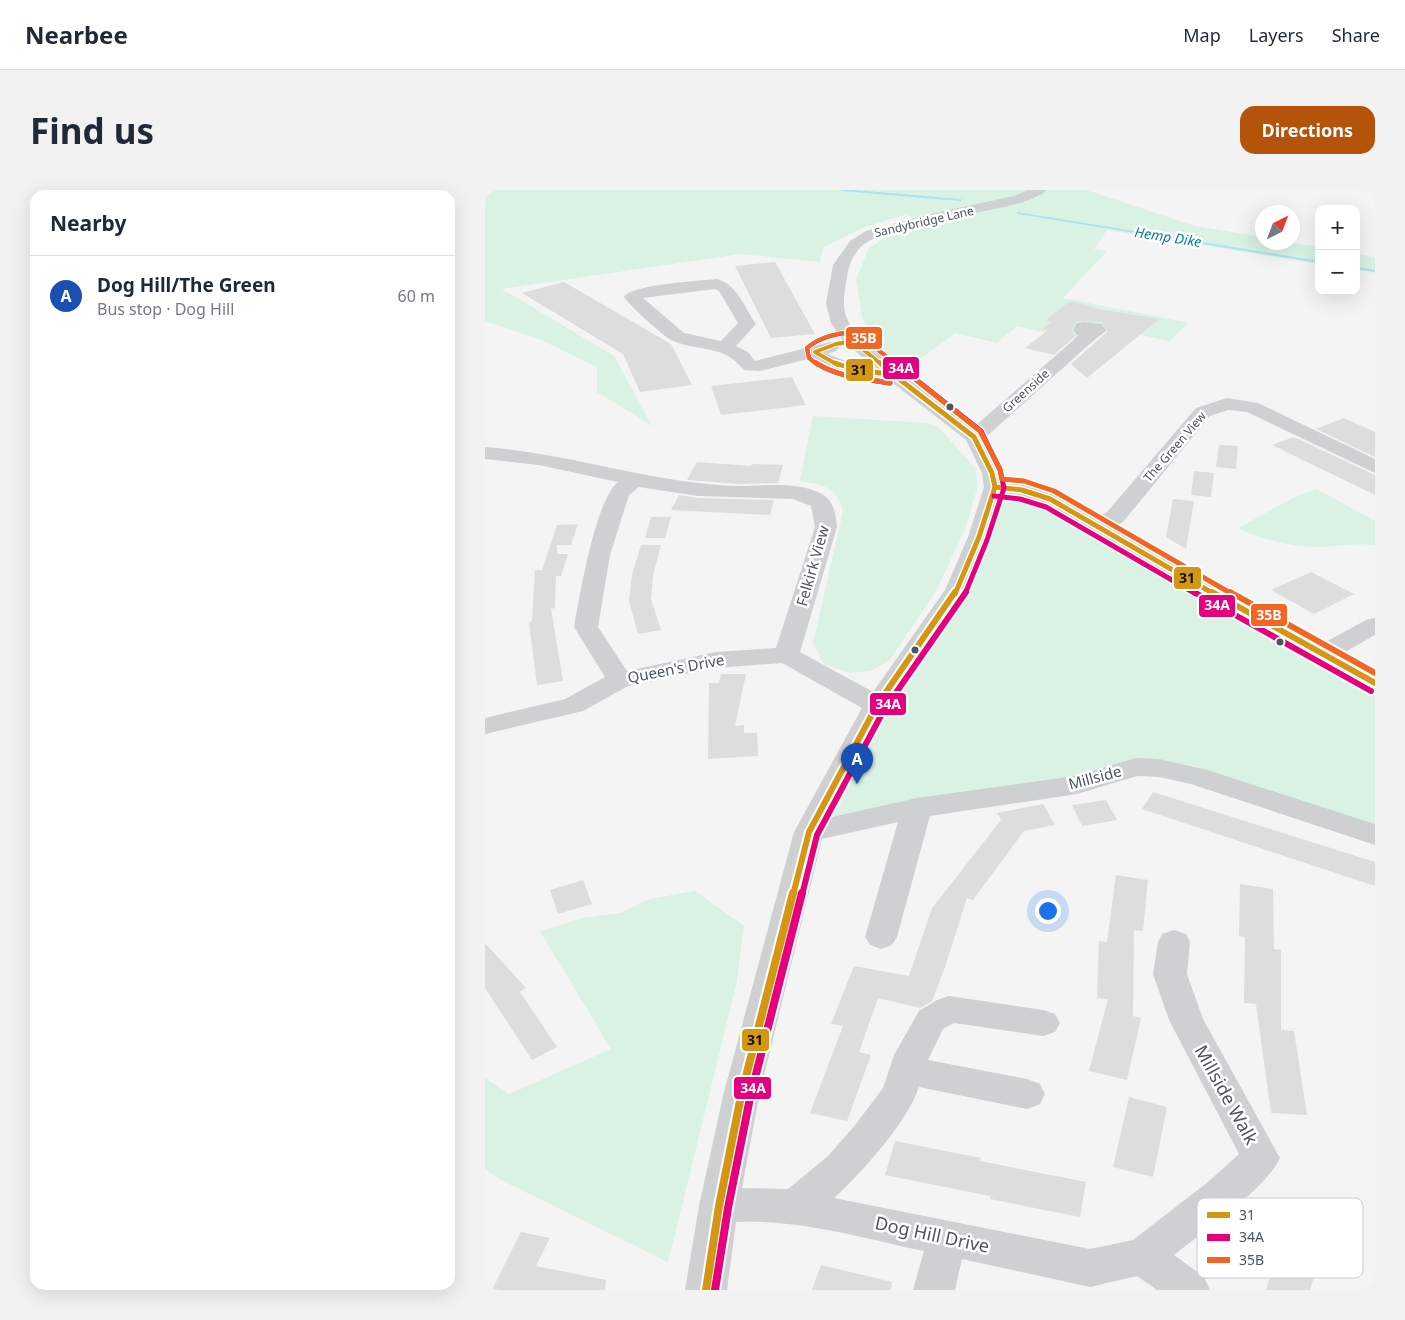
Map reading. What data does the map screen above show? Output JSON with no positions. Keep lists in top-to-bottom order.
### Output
{
  "streets": {
    "street": [
      "Sandybridge Lane",
      "Greenside",
      "The Green View",
      "Felkirk View",
      "Queen's Drive",
      "Millside",
      "Millside Walk",
      "Dog Hill Drive"
    ]
  },
  "crossings": [
    ["Sandybridge Lane", "Greenside"],
    ["Felkirk View", "Queen's Drive"],
    ["Millside Walk", "Dog Hill Drive"]
  ],
  "water": ["Hemp Dike"],
  "lines": ["transit line 35B", "transit line 34A", "transit line 31"],
  "legend": ["31", "34A", "35B"],
  "north": "top right",
  "page": {
    "header": "Nearbee",
    "nav": ["Map", "Layers", "Share"],
    "buttons": "Directions",
    "title": "Find us",
    "heading": "Nearby",
    "map_buttons": ["+", "−"],
    "list": [
      {
        "mark": "A",
        "name": "Dog Hill/The Green",
        "note": "Bus stop · Dog Hill",
        "value": "60 m"
      }
    ],
    "pins": "A"
  }
}
